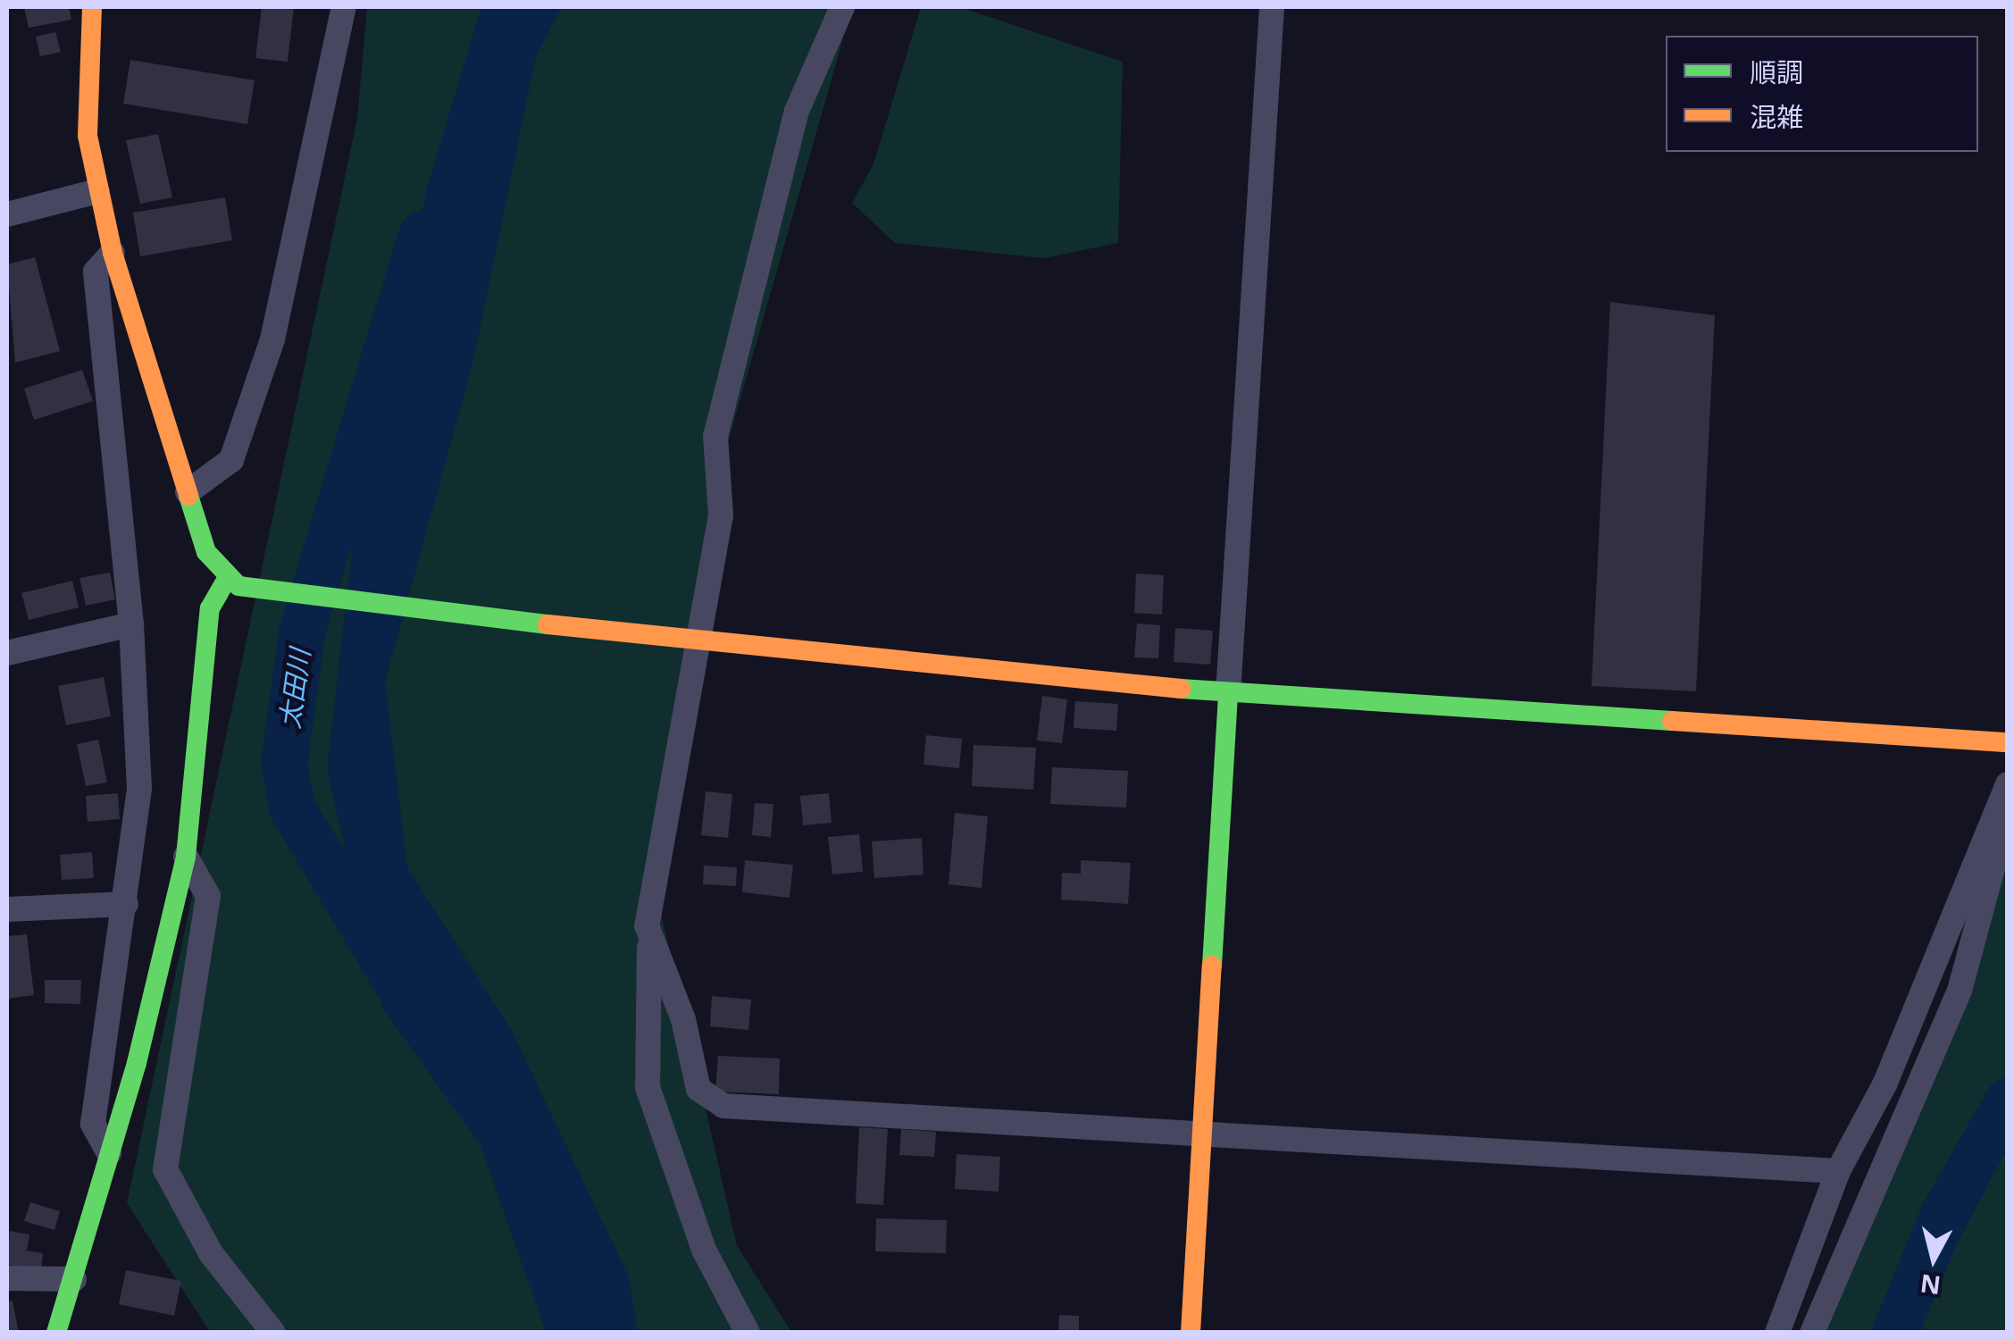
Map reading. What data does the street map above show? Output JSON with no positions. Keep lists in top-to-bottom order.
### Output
{
  "water": ["太田川"],
  "legend": ["順調", "混雑"],
  "north": "bottom"
}
